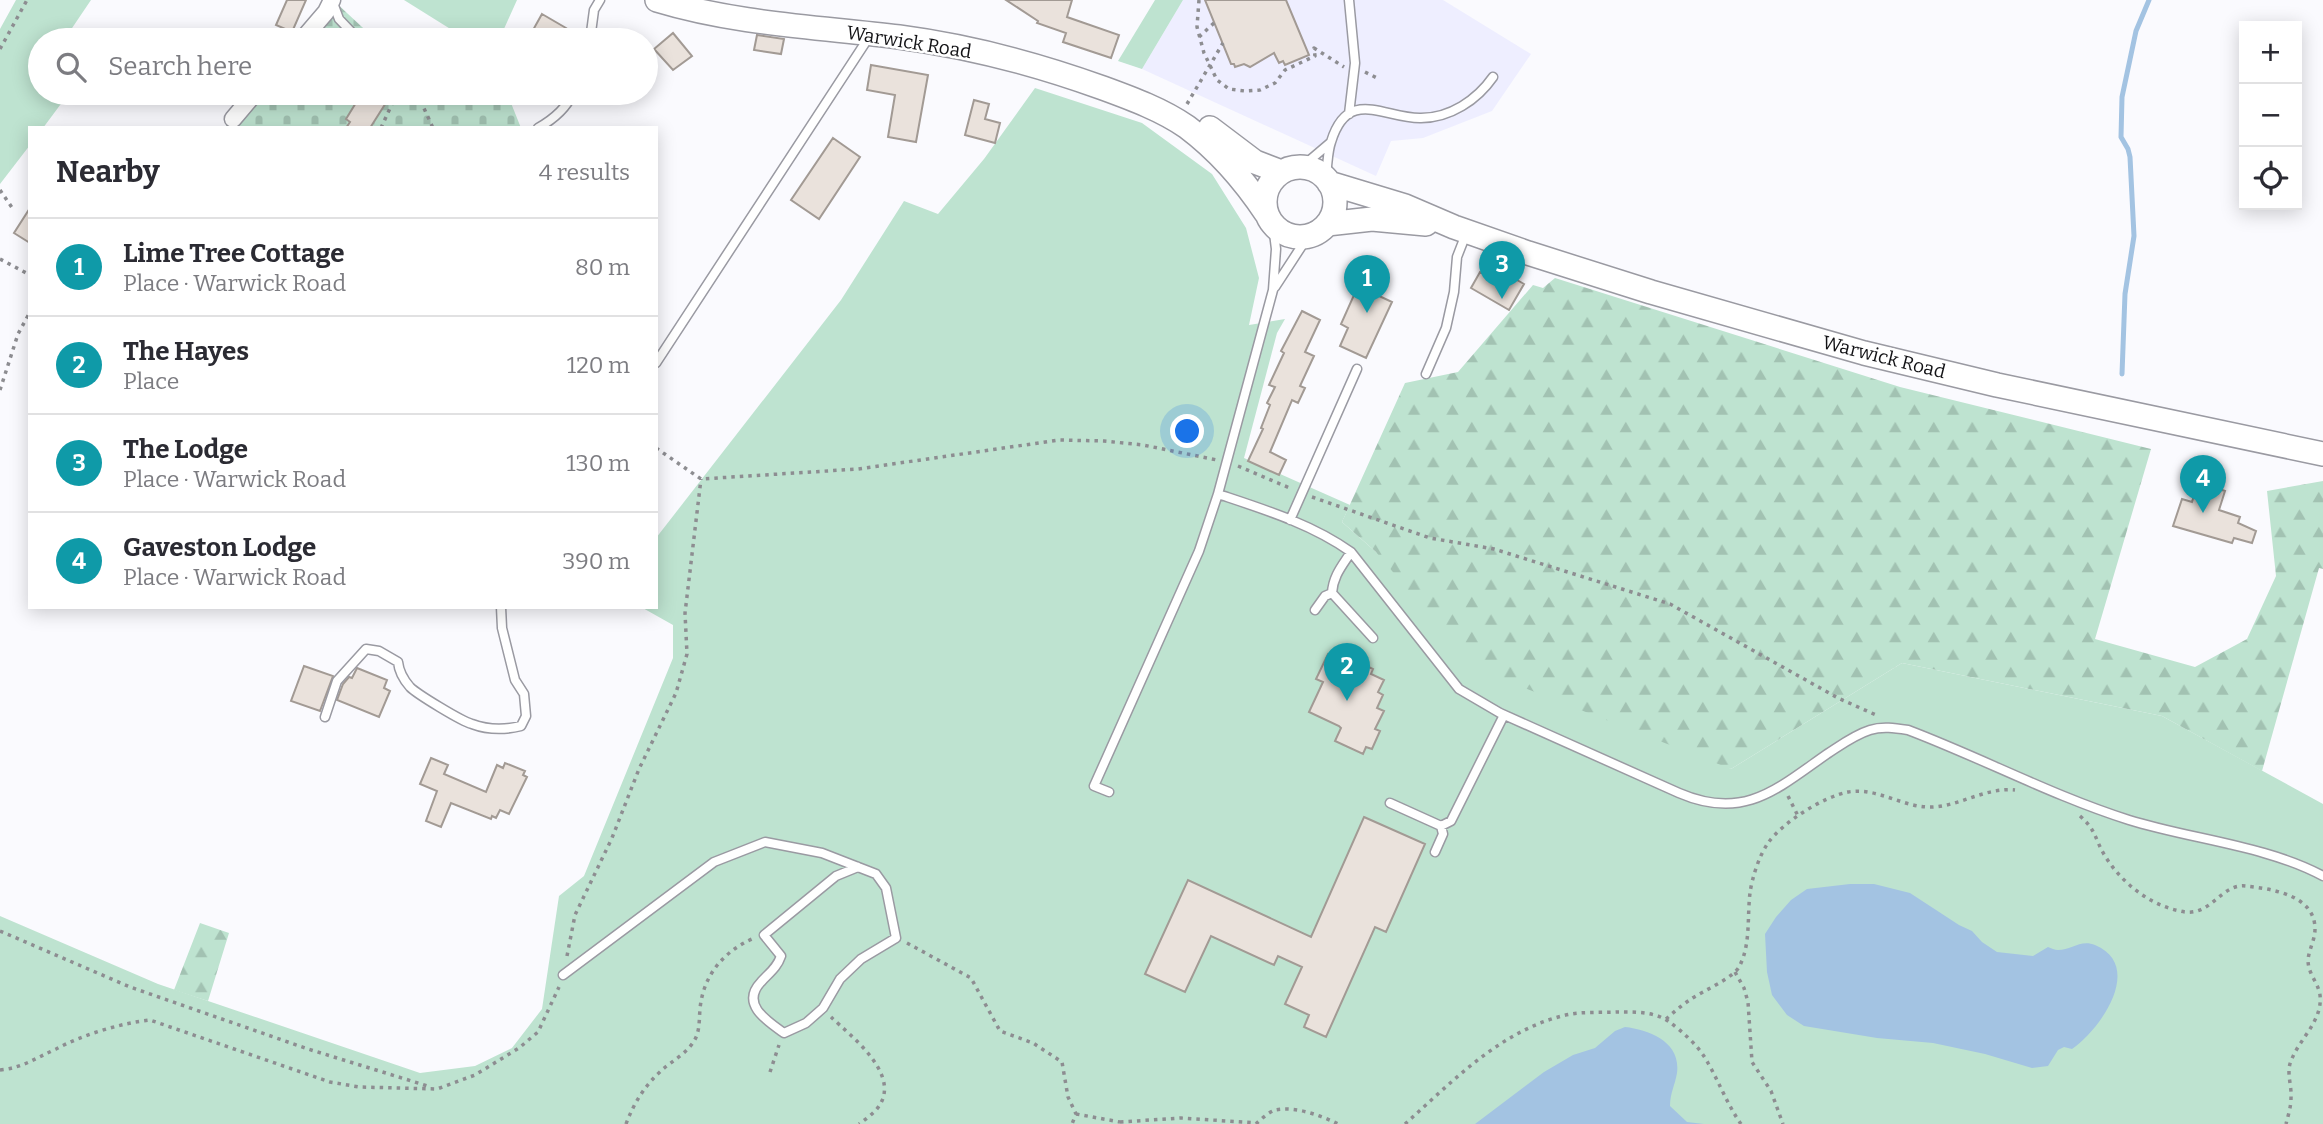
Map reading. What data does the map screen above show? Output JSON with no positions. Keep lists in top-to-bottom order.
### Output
{
  "streets": {
    "street": ["Warwick Road"]
  },
  "page": {
    "map_buttons": ["+", "−"],
    "search": "Search here",
    "heading": ["Nearby", "4 results"],
    "list": [
      {
        "mark": "1",
        "name": "Lime Tree Cottage",
        "note": "Place · Warwick Road",
        "value": "80 m"
      },
      {
        "mark": "2",
        "name": "The Hayes",
        "note": "Place",
        "value": "120 m"
      },
      {
        "mark": "3",
        "name": "The Lodge",
        "note": "Place · Warwick Road",
        "value": "130 m"
      },
      {
        "mark": "4",
        "name": "Gaveston Lodge",
        "note": "Place · Warwick Road",
        "value": "390 m"
      }
    ],
    "pins": [
      "3",
      "1",
      "4",
      "2"
    ]
  }
}
